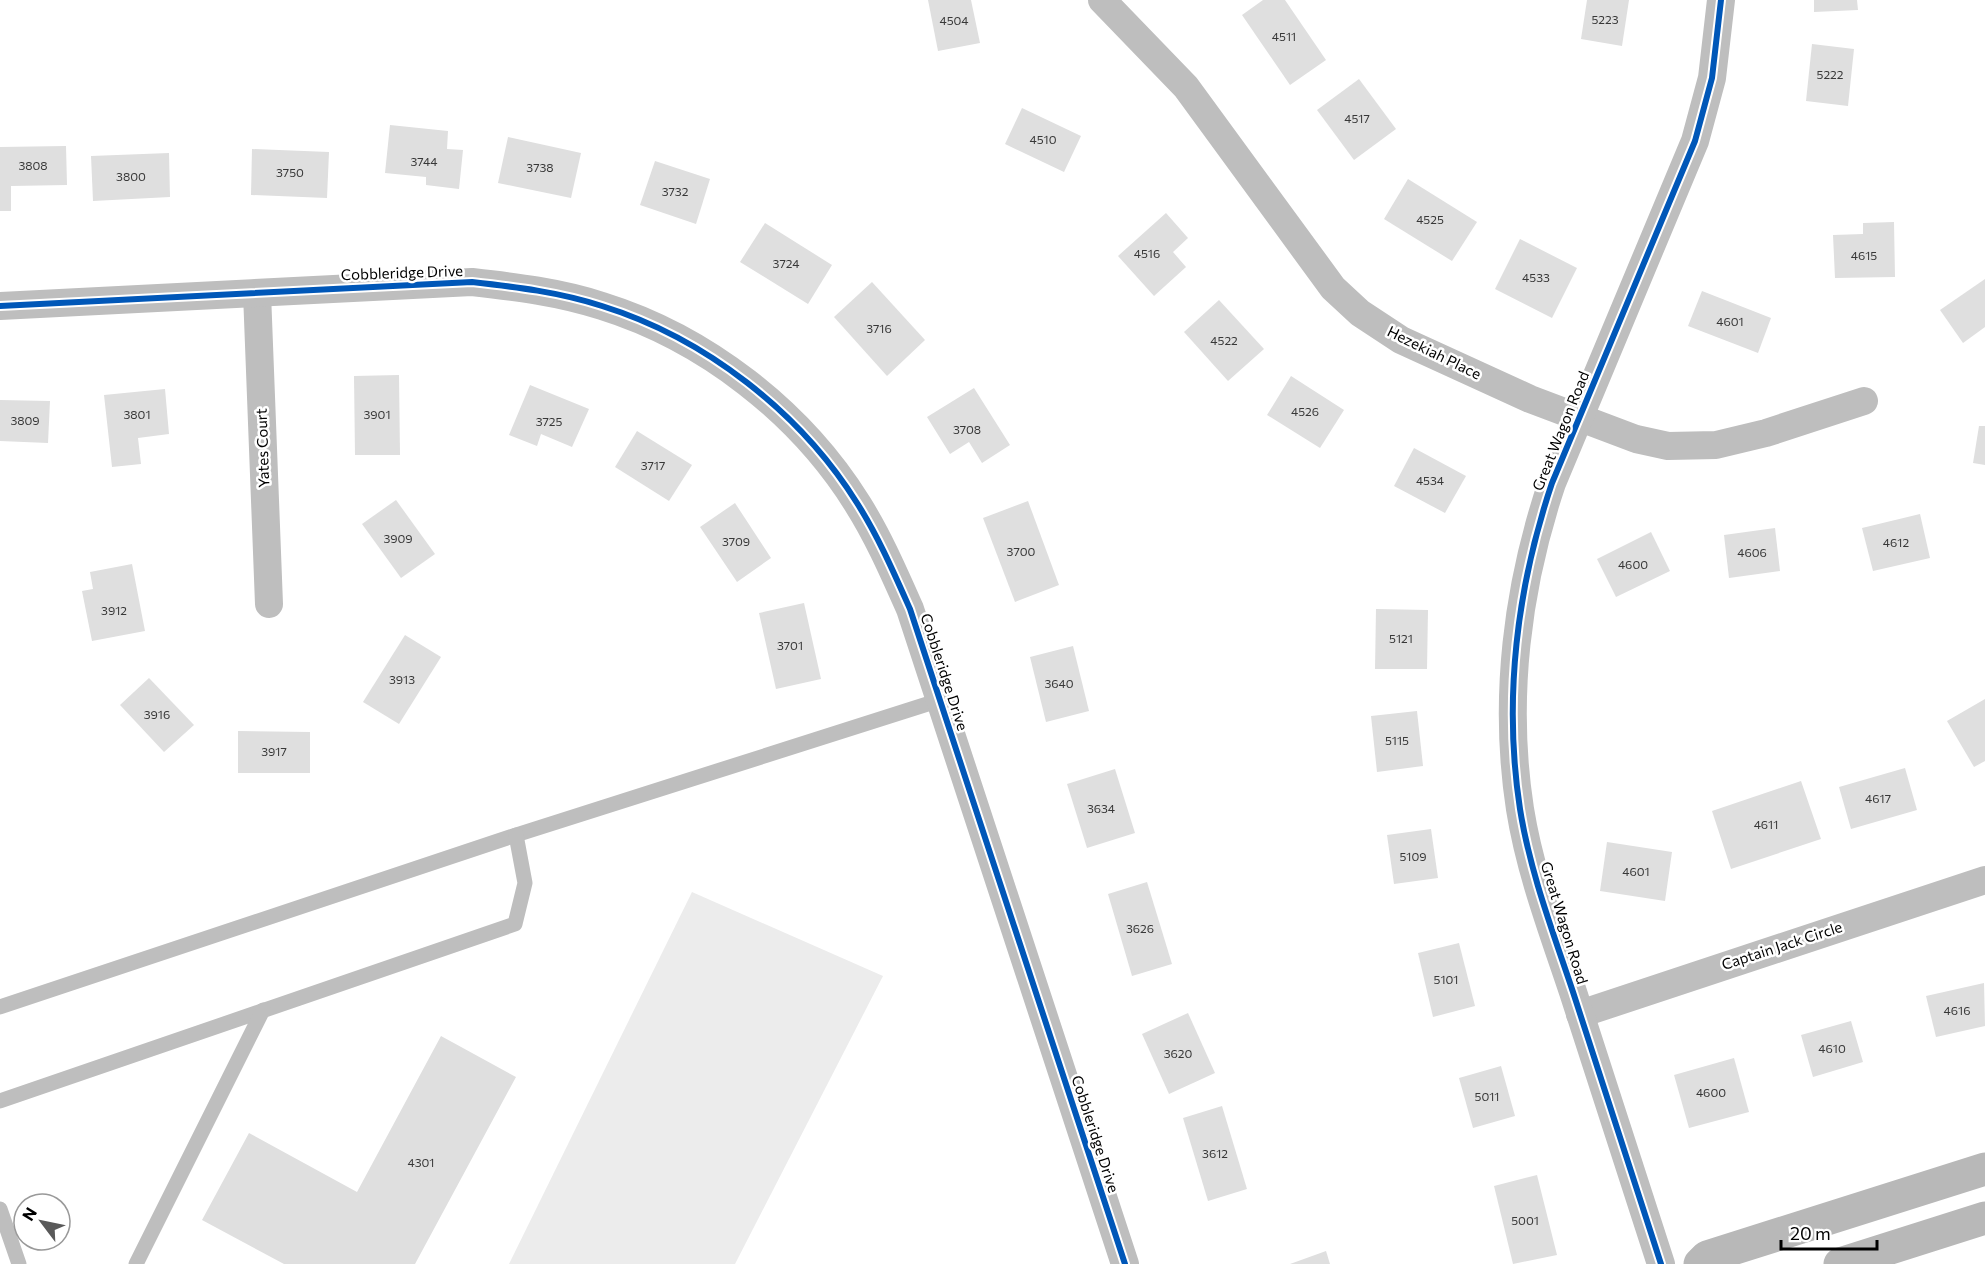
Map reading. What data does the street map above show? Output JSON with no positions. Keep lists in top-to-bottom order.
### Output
{
  "streets": {
    "street": [
      "Cobbleridge Drive",
      "Hezekiah Place",
      "Great Wagon Road",
      "Yates Court",
      "Captain Jack Circle"
    ]
  },
  "crossings": [
    ["Cobbleridge Drive", "Yates Court"],
    ["Hezekiah Place", "Great Wagon Road"],
    ["Great Wagon Road", "Captain Jack Circle"]
  ],
  "house_numbers": [
    "5223",
    "4504",
    "4511",
    "5222",
    "4517",
    "4510",
    "3744",
    "3808",
    "3738",
    "3750",
    "3800",
    "3732",
    "4525",
    "4516",
    "4615",
    "3724",
    "4533",
    "4601",
    "3716",
    "4522",
    "4526",
    "3801",
    "3901",
    "3809",
    "3725",
    "3708",
    "3717",
    "4534",
    "3909",
    "3709",
    "4612",
    "3700",
    "4606",
    "4600",
    "3912",
    "5121",
    "3701",
    "3913",
    "3640",
    "3916",
    "5115",
    "3917",
    "4617",
    "3634",
    "4611",
    "5109",
    "4601",
    "3626",
    "5101",
    "4616",
    "4610",
    "3620",
    "4600",
    "5011",
    "3612",
    "4301",
    "5001"
  ],
  "scale_bar": "20 m",
  "north": "top left"
}
